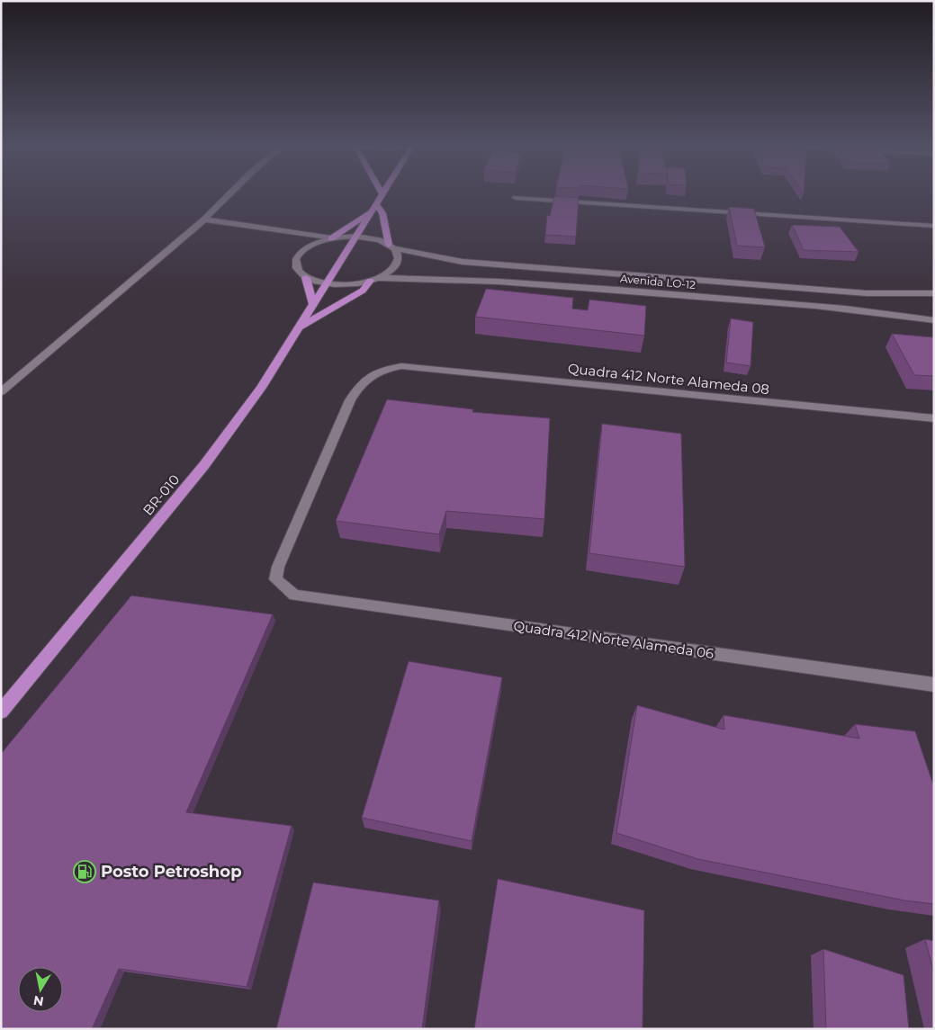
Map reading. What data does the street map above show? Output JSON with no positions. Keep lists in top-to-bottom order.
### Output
{
  "streets": {
    "highway": ["BR-010"],
    "street": ["Avenida LO-12", "Quadra 412 Norte Alameda 08", "Quadra 412 Norte Alameda 06"]
  },
  "crossings": [
    ["Avenida LO-12", "BR-010"],
    ["Quadra 412 Norte Alameda 08", "Quadra 412 Norte Alameda 06"]
  ],
  "places": {
    "fuel station": ["Posto Petroshop"]
  },
  "north": "bottom"
}
